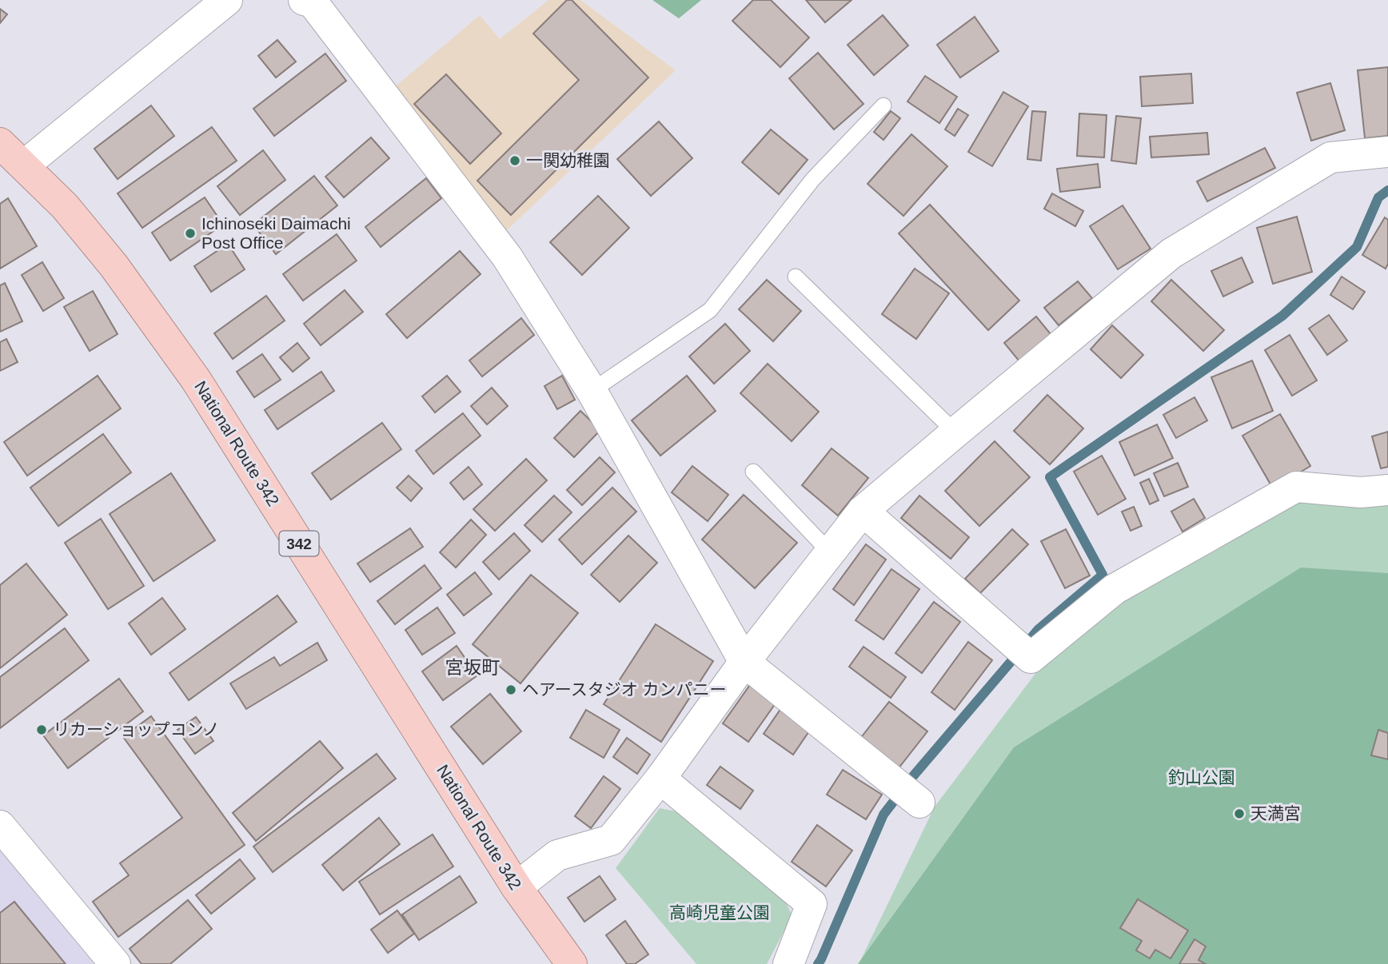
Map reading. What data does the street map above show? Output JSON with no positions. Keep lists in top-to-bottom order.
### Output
{
  "streets": {
    "highway": ["National Route 342", "342"]
  },
  "districts": ["宮坂町"],
  "parks": ["釣山公園", "高崎児童公園"],
  "places": [
    "一関幼稚園",
    "Ichinoseki Daimachi Post Office",
    "ヘアースタジオ カンパニー",
    "リカーショップコンノ",
    "天満宮"
  ]
}
